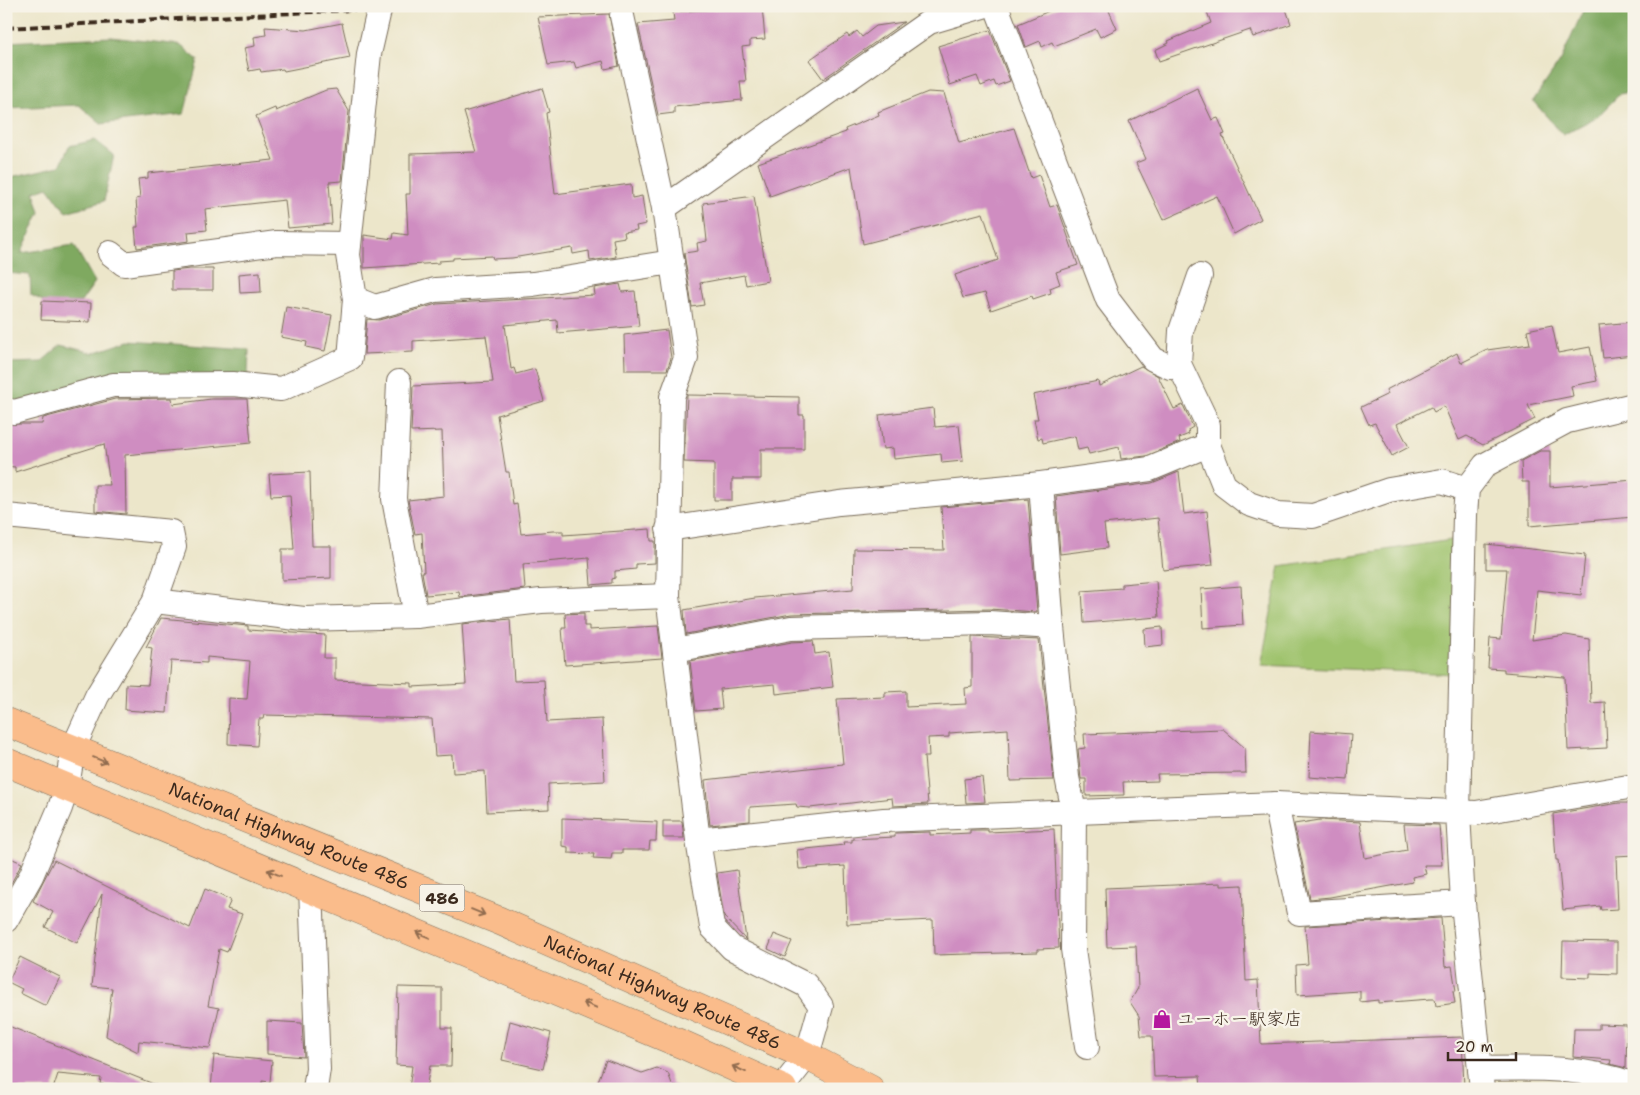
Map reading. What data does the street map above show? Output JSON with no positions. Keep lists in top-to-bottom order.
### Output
{
  "streets": {
    "highway": ["National Highway Route 486", "486"]
  },
  "places": {
    "shop": ["ユーホー駅家店"]
  },
  "scale_bar": "20 m"
}
